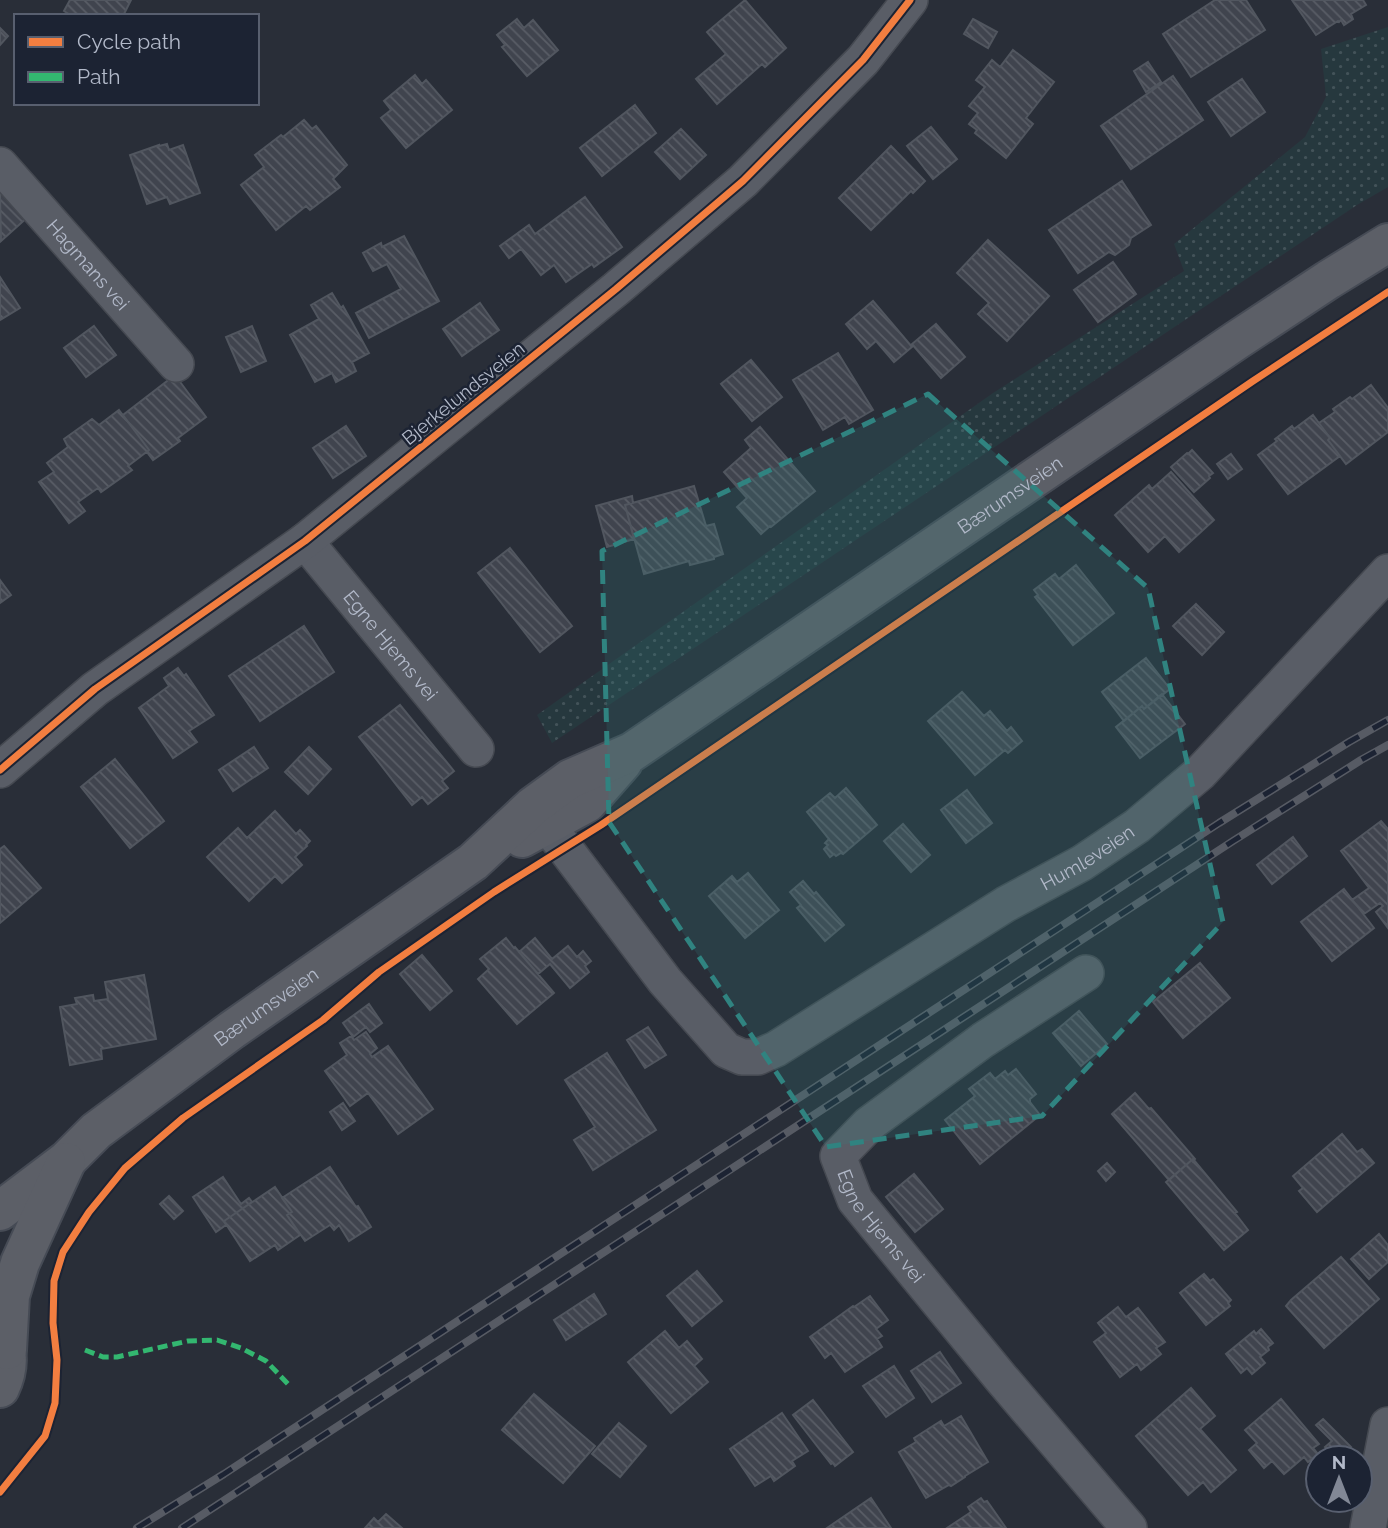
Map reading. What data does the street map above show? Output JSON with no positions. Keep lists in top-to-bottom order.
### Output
{
  "streets": {
    "main road": ["Bærumsveien"],
    "street": [
      "Hagmans vei",
      "Bjerkelundsveien",
      "Egne Hjems vei",
      "Humleveien"
    ]
  },
  "crossings": [
    ["Bjerkelundsveien", "Egne Hjems vei"],
    ["Bærumsveien", "Humleveien"]
  ],
  "legend": ["Cycle path", "Path"],
  "north": "top"
}
